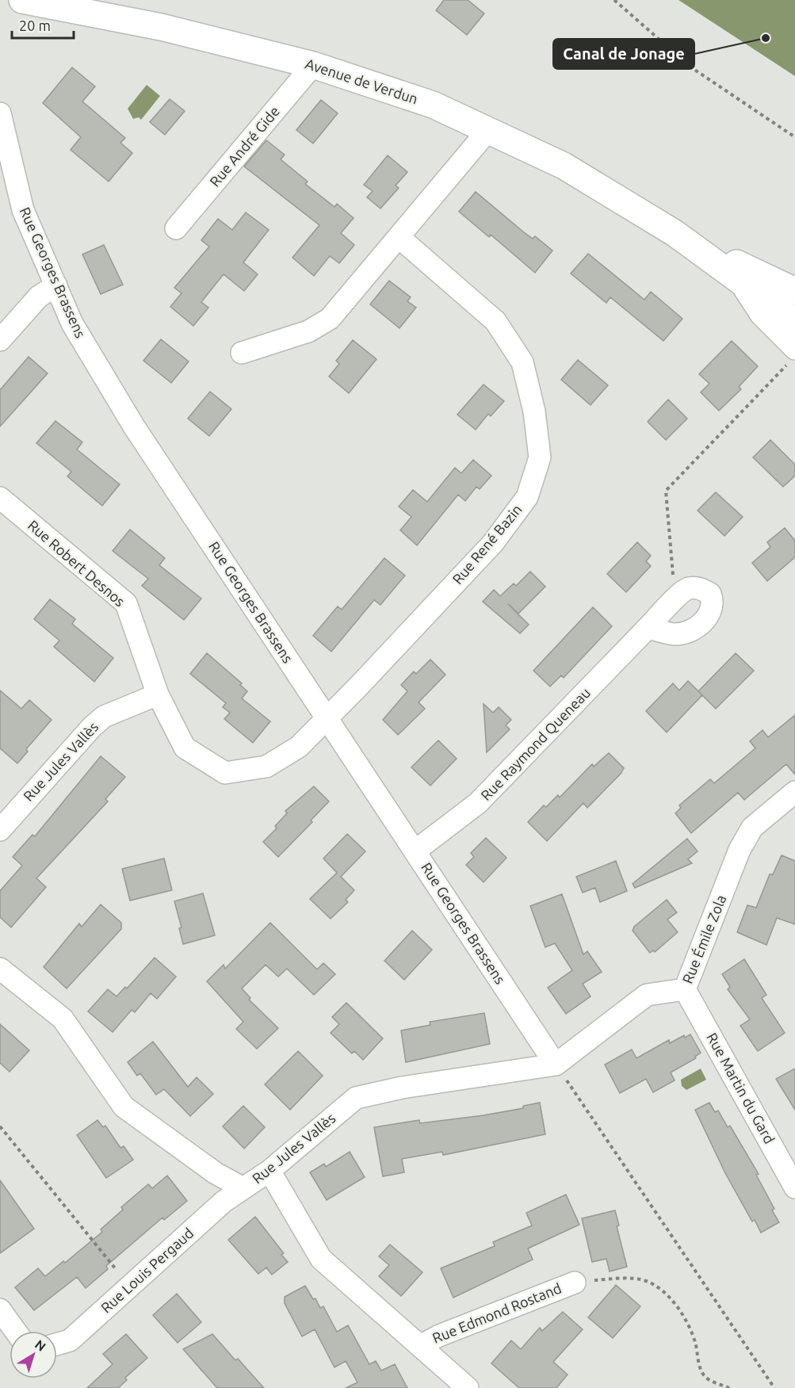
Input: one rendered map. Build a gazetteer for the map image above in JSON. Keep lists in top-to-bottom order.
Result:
{
  "streets": {
    "main road": ["Avenue de Verdun"],
    "street": [
      "Rue André Gide",
      "Rue Georges Brassens",
      "Rue René Bazin",
      "Rue Robert Desnos",
      "Rue Raymond Queneau",
      "Rue Jules Vallès",
      "Rue Émile Zola",
      "Rue Martin du Gard",
      "Rue Louis Pergaud",
      "Rue Edmond Rostand"
    ]
  },
  "crossings": [
    ["Avenue de Verdun", "Rue André Gide"],
    ["Rue Georges Brassens", "Rue René Bazin"],
    ["Rue Georges Brassens", "Rue Robert Desnos"],
    ["Rue Georges Brassens", "Rue Raymond Queneau"],
    ["Rue Georges Brassens", "Rue Jules Vallès"],
    ["Rue Georges Brassens", "Rue Émile Zola"],
    ["Rue René Bazin", "Rue Robert Desnos"],
    ["Rue Robert Desnos", "Rue Jules Vallès"],
    ["Rue Jules Vallès", "Rue Émile Zola"],
    ["Rue Jules Vallès", "Rue Louis Pergaud"],
    ["Rue Jules Vallès", "Rue Edmond Rostand"],
    ["Rue Émile Zola", "Rue Martin du Gard"]
  ],
  "places": ["Canal de Jonage"],
  "scale_bar": "20 m",
  "north": "top right"
}
